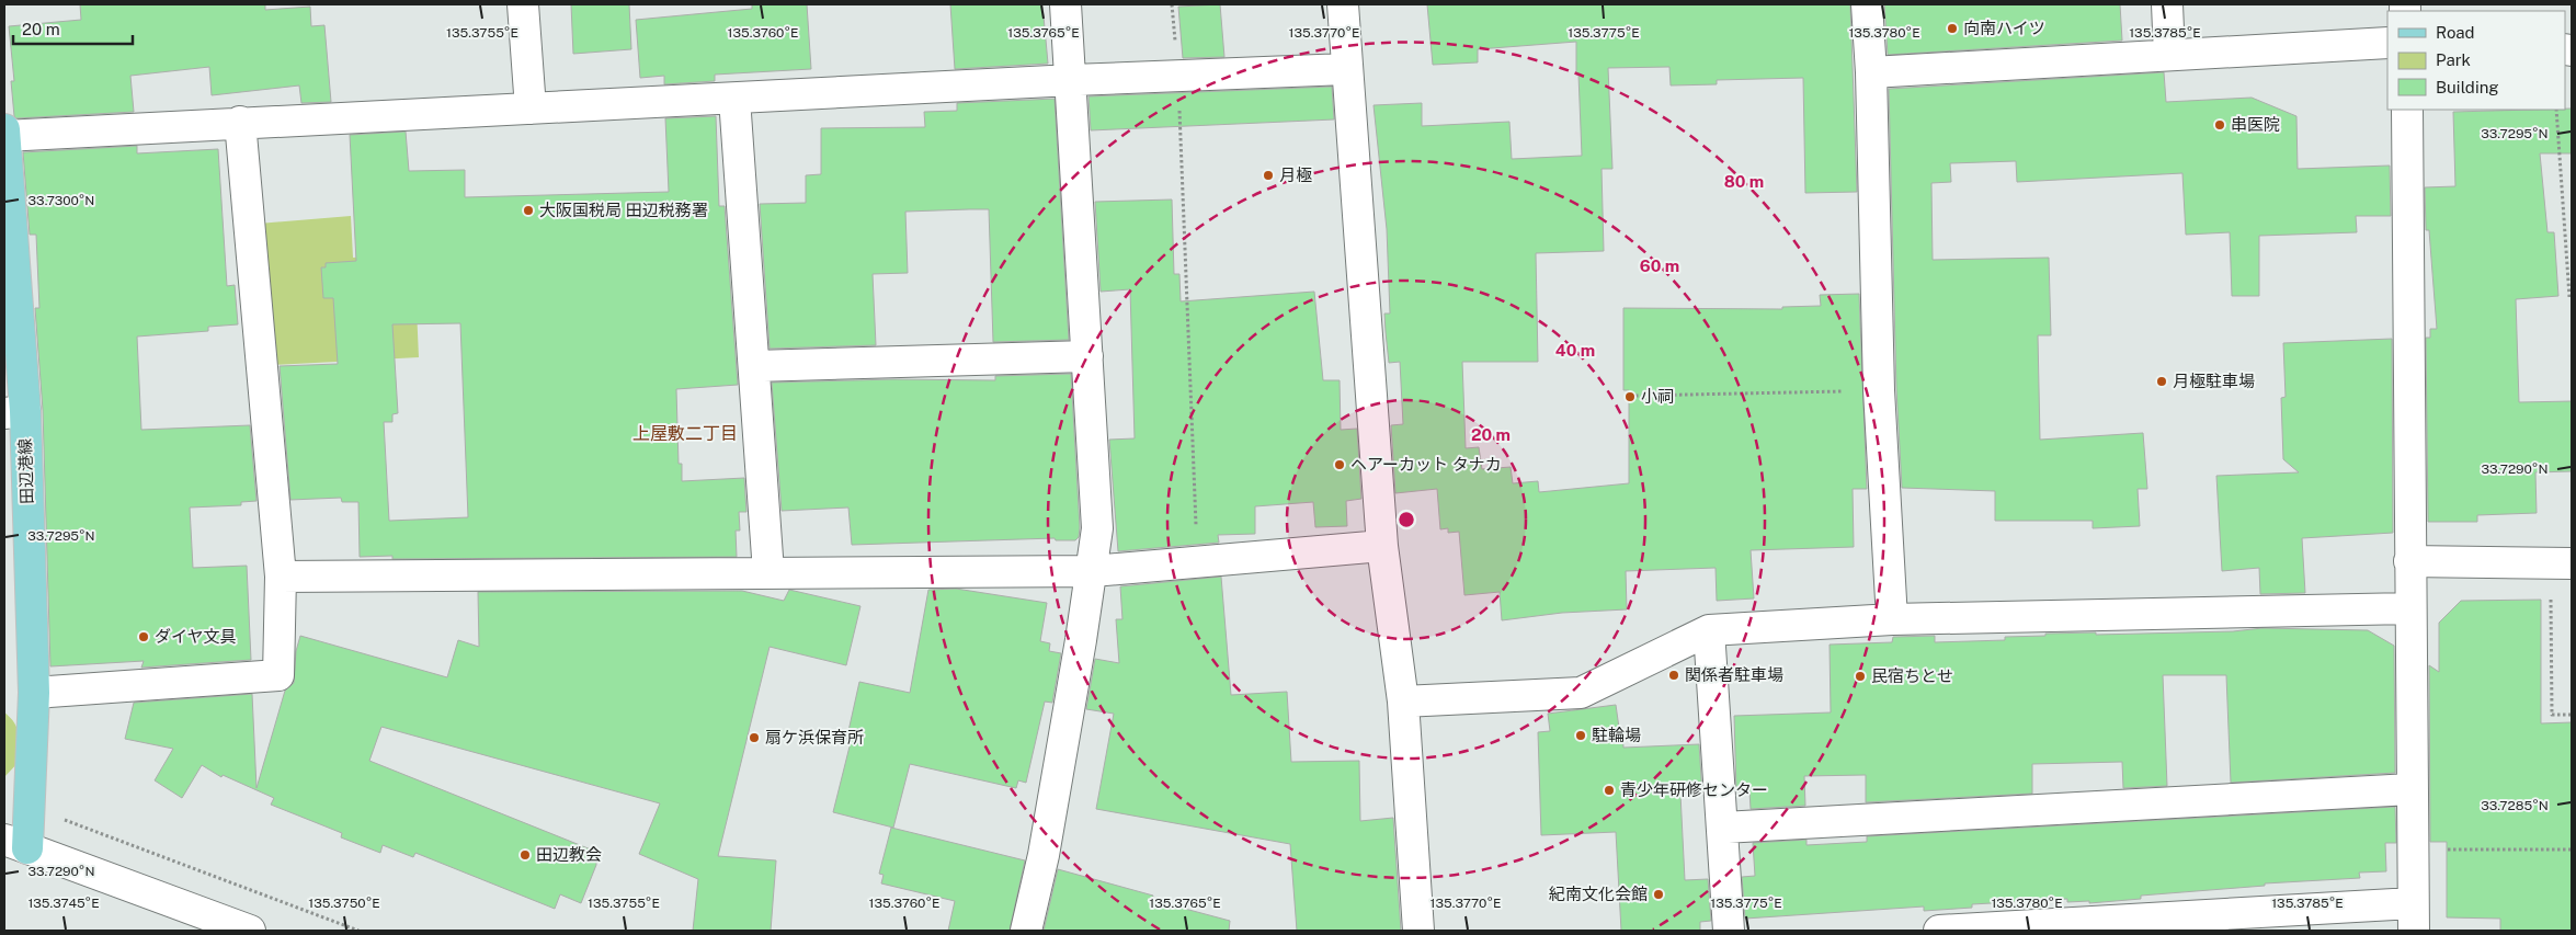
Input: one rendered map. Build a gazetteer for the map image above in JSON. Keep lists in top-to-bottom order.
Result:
{
  "streets": {
    "main road": ["田辺港線"]
  },
  "districts": ["上屋敷二丁目"],
  "places": [
    "向南ハイツ",
    "串医院",
    "月極",
    "大阪国税局 田辺税務署",
    "月極駐車場",
    "小祠",
    "ヘアーカット タナカ",
    "ダイヤ文具",
    "関係者駐車場",
    "民宿ちとせ",
    "駐輪場",
    "扇ケ浜保育所",
    "青少年研修センター",
    "田辺教会",
    "紀南文化会館"
  ],
  "legend": ["Road", "Park", "Building"],
  "scale_bar": "20 m",
  "coordinates": [
    "135.3755°E",
    "135.3760°E",
    "135.3765°E",
    "135.3770°E",
    "135.3775°E",
    "135.3780°E",
    "135.3785°E",
    "33.7295°N",
    "33.7300°N",
    "33.7290°N",
    "33.7285°N",
    "135.3745°E",
    "135.3750°E"
  ],
  "rings": [
    "80 m",
    "60 m",
    "40 m",
    "20 m"
  ]
}
